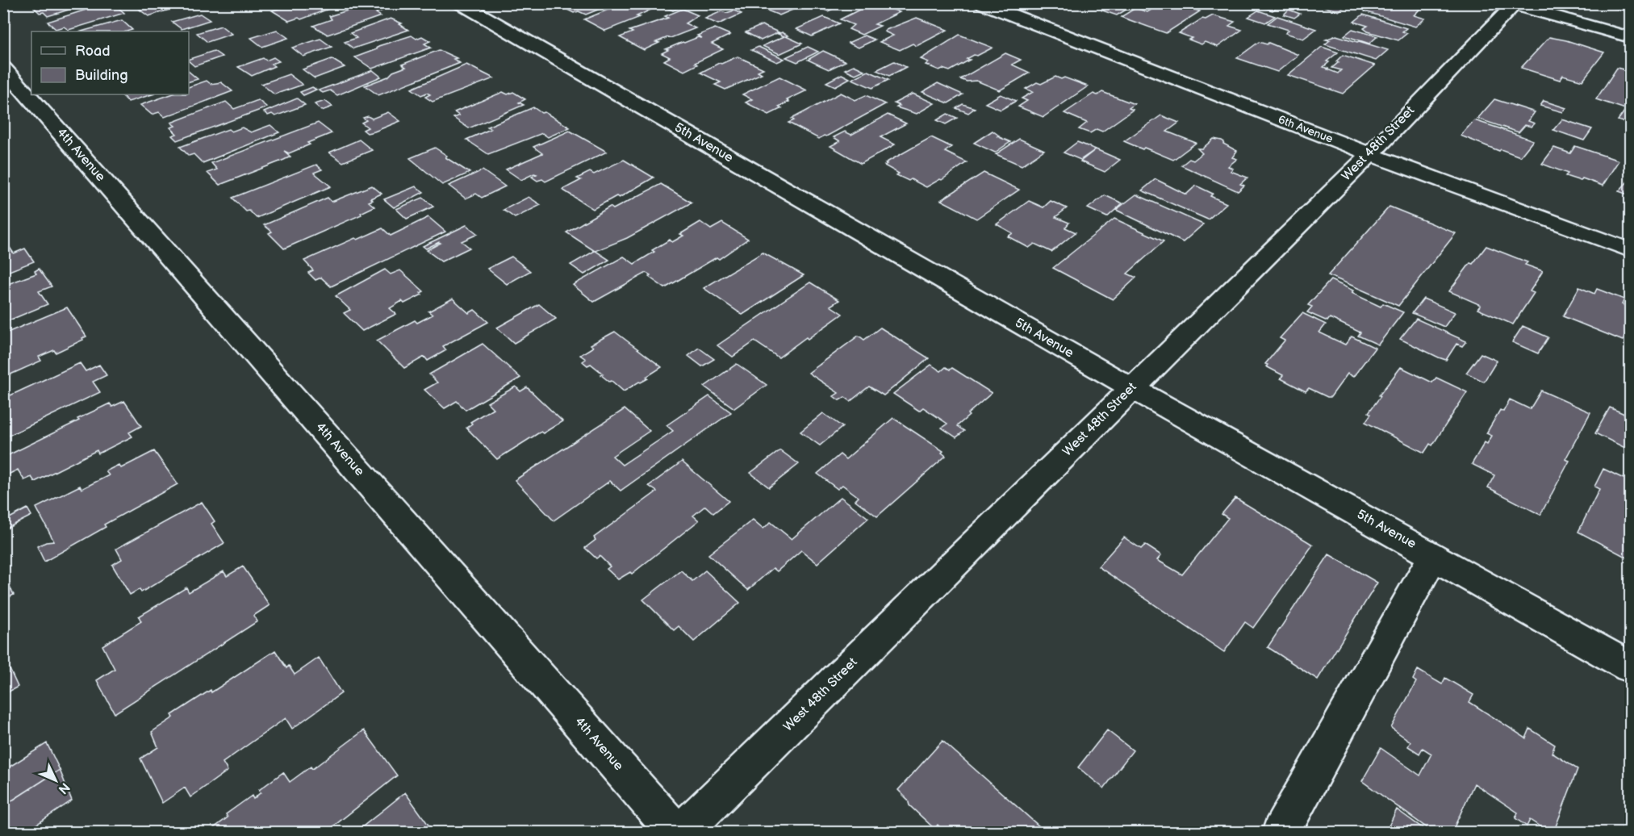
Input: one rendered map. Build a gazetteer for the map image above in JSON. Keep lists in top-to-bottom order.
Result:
{
  "streets": {
    "street": [
      "6th Avenue",
      "5th Avenue",
      "West 48th Street",
      "4th Avenue"
    ]
  },
  "crossings": [
    ["6th Avenue", "West 48th Street"],
    ["5th Avenue", "West 48th Street"]
  ],
  "legend": ["Road", "Building"],
  "north": "bottom right"
}
